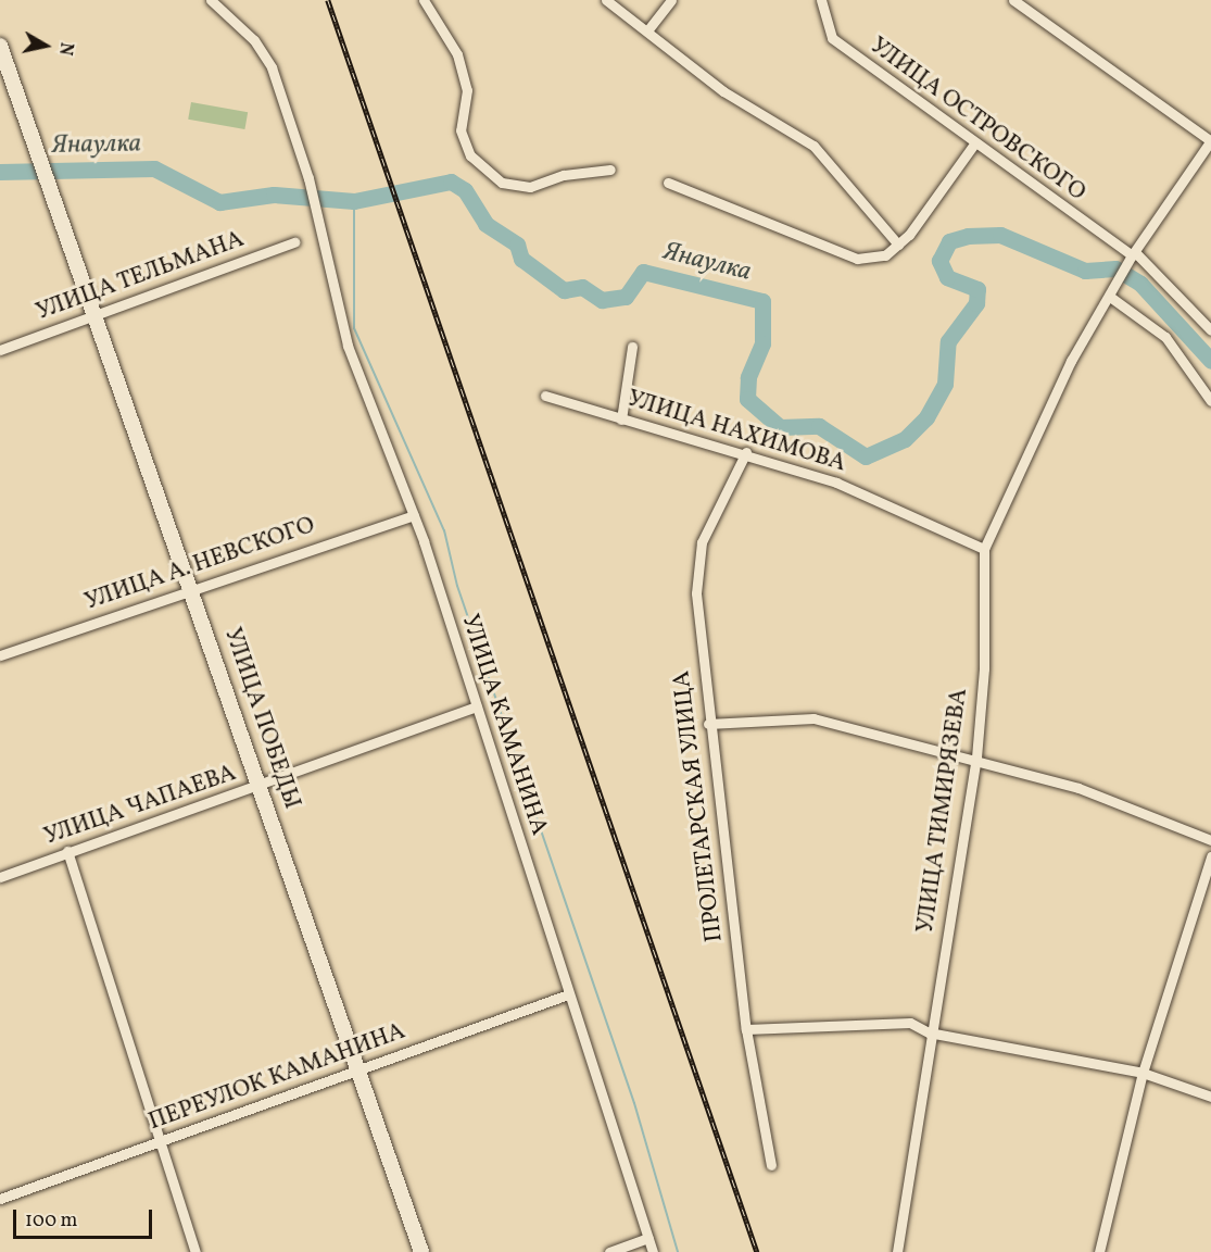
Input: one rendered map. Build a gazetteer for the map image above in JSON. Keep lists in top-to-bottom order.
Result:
{
  "streets": {
    "street": [
      "УЛИЦА ОСТРОВСКОГО",
      "УЛИЦА ТЕЛЬМАНА",
      "УЛИЦА НАХИМОВА",
      "УЛИЦА А. НЕВСКОГО",
      "УЛИЦА ПОБЕДЫ",
      "УЛИЦА КАМАНИНА",
      "УЛИЦА ЧАПАЕВА",
      "ПРОЛЕТАРСКАЯ УЛИЦА",
      "УЛИЦА ТИМИРЯЗЕВА",
      "ПЕРЕУЛОК КАМАНИНА"
    ]
  },
  "crossings": [
    ["УЛИЦА ОСТРОВСКОГО", "УЛИЦА ТИМИРЯЗЕВА"],
    ["УЛИЦА ТЕЛЬМАНА", "УЛИЦА ПОБЕДЫ"],
    ["УЛИЦА НАХИМОВА", "ПРОЛЕТАРСКАЯ УЛИЦА"],
    ["УЛИЦА НАХИМОВА", "УЛИЦА ТИМИРЯЗЕВА"],
    ["УЛИЦА А. НЕВСКОГО", "УЛИЦА ПОБЕДЫ"],
    ["УЛИЦА А. НЕВСКОГО", "УЛИЦА КАМАНИНА"],
    ["УЛИЦА ПОБЕДЫ", "УЛИЦА ЧАПАЕВА"],
    ["УЛИЦА ПОБЕДЫ", "ПЕРЕУЛОК КАМАНИНА"],
    ["УЛИЦА КАМАНИНА", "УЛИЦА ЧАПАЕВА"],
    ["УЛИЦА КАМАНИНА", "ПЕРЕУЛОК КАМАНИНА"]
  ],
  "water": ["Янаулка"],
  "scale_bar": "100 m",
  "north": "right"
}
